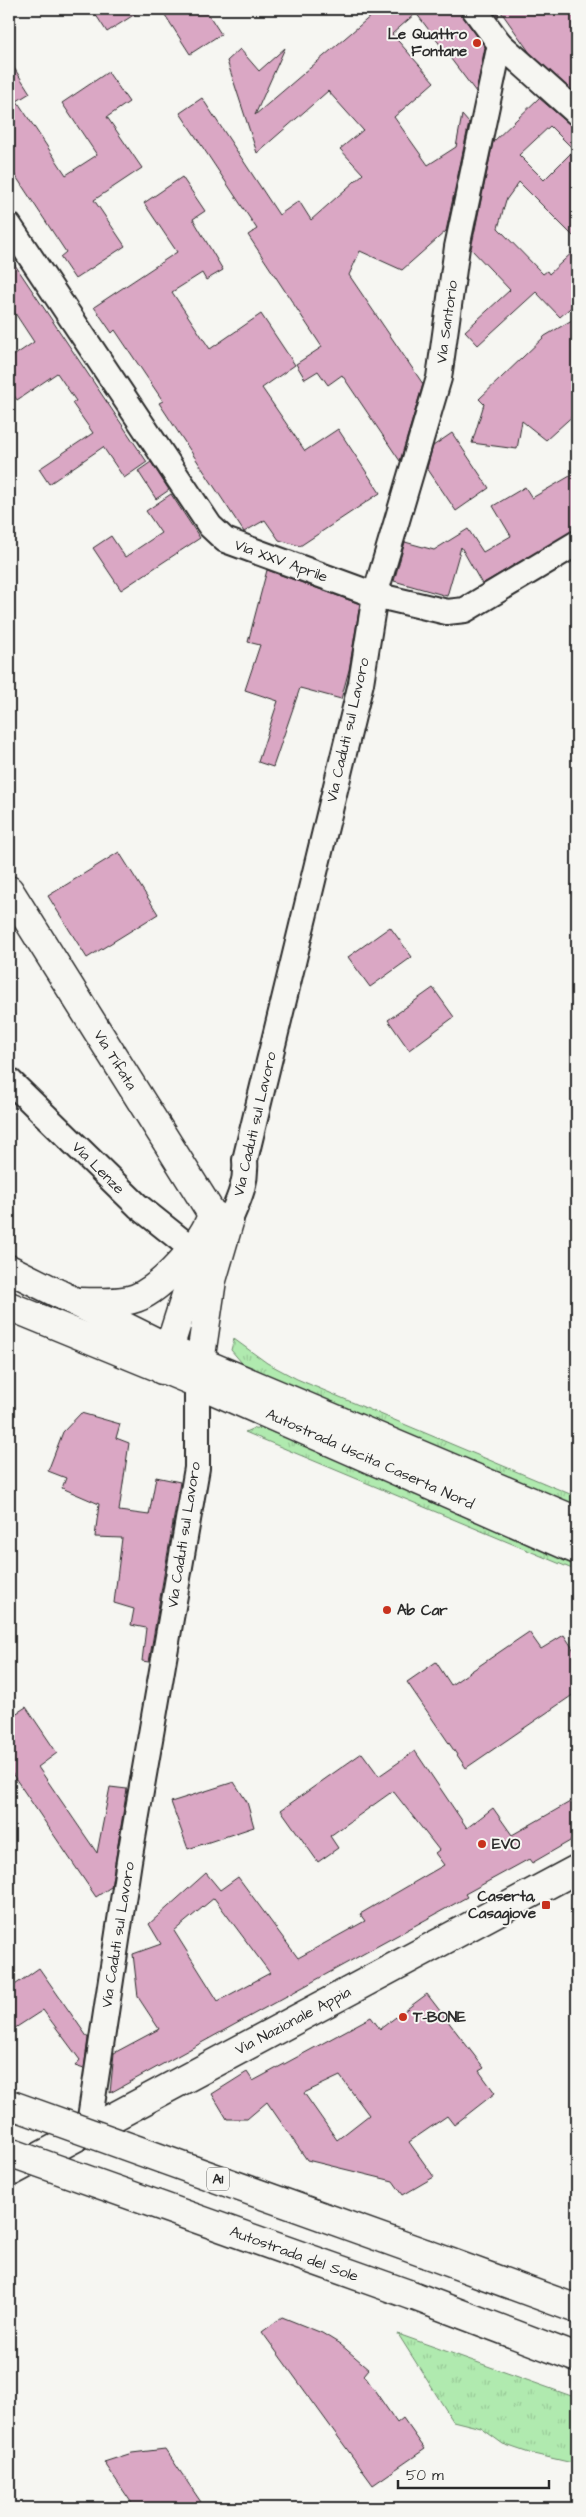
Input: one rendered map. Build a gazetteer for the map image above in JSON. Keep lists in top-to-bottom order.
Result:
{
  "streets": {
    "main road": [
      "Via Caduti sul Lavoro",
      "Via Tifata",
      "Autostrada Uscita Caserta Nord",
      "Via Nazionale Appia",
      "A1",
      "Autostrada del Sole"
    ],
    "street": ["Via Santorio", "Via XXV Aprile", "Via Lenze"]
  },
  "crossings": [
    ["Via Santorio", "Via XXV Aprile"],
    ["Via Santorio", "Via Caduti sul Lavoro"],
    ["Via XXV Aprile", "Via Caduti sul Lavoro"],
    ["Via Caduti sul Lavoro", "Via Tifata"],
    ["Via Caduti sul Lavoro", "Via Lenze"],
    ["Via Caduti sul Lavoro", "Autostrada Uscita Caserta Nord"],
    ["Via Caduti sul Lavoro", "Via Nazionale Appia"],
    ["Via Tifata", "Via Lenze"],
    ["Via Tifata", "Autostrada Uscita Caserta Nord"],
    ["Via Lenze", "Autostrada Uscita Caserta Nord"]
  ],
  "places": {
    "other": [
      "Le Quattro Fontane",
      "Ab Car",
      "EVO",
      "T-BONE"
    ],
    "transit": ["Caserta, Casagiove"]
  },
  "scale_bar": "50 m"
}
